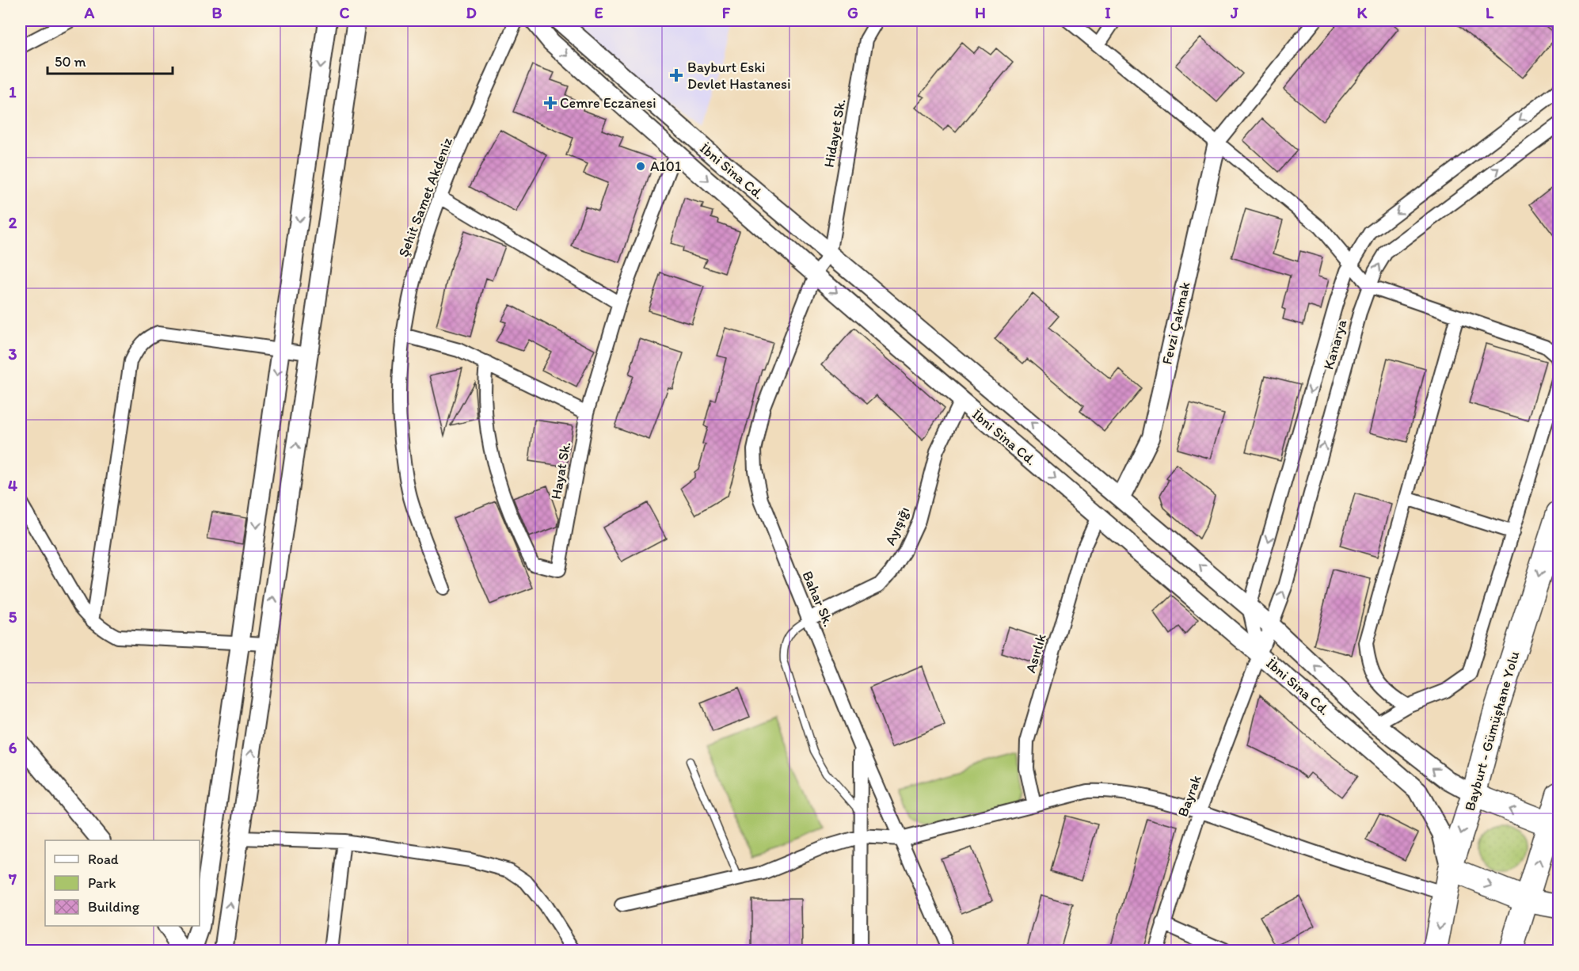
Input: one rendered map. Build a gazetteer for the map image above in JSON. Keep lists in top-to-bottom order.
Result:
{
  "streets": {
    "highway": ["Bayburt - Gümüşhane Yolu"],
    "main road": ["İbni Sina Cd.", "Fevzi Çakmak"],
    "street": [
      "Hidayet Sk.",
      "Şehit Samet Akdeniz",
      "Kanarya",
      "Hayat Sk.",
      "Ayışığı",
      "Bahar Sk.",
      "Asırlık",
      "Bayrak"
    ]
  },
  "crossings": [
    ["Hidayet Sk.", "İbni Sina Cd."],
    ["Hidayet Sk.", "Bahar Sk."],
    ["İbni Sina Cd.", "Fevzi Çakmak"],
    ["İbni Sina Cd.", "Kanarya"],
    ["İbni Sina Cd.", "Hayat Sk."],
    ["İbni Sina Cd.", "Ayışığı"],
    ["İbni Sina Cd.", "Bahar Sk."],
    ["İbni Sina Cd.", "Asırlık"],
    ["İbni Sina Cd.", "Bayburt - Gümüşhane Yolu"],
    ["İbni Sina Cd.", "Bayrak"],
    ["Kanarya", "Bayrak"],
    ["Ayışığı", "Bahar Sk."]
  ],
  "places": {
    "health": ["Bayburt Eski Devlet Hastanesi", "Cemre Eczanesi"],
    "other": ["A101"]
  },
  "legend": ["Road", "Park", "Building"],
  "scale_bar": "50 m",
  "grid": {
    "columns": [
      "A",
      "B",
      "C",
      "D",
      "E",
      "F",
      "G",
      "H",
      "I",
      "J",
      "K",
      "L"
    ],
    "rows": [
      "1",
      "2",
      "3",
      "4",
      "5",
      "6",
      "7"
    ]
  }
}
